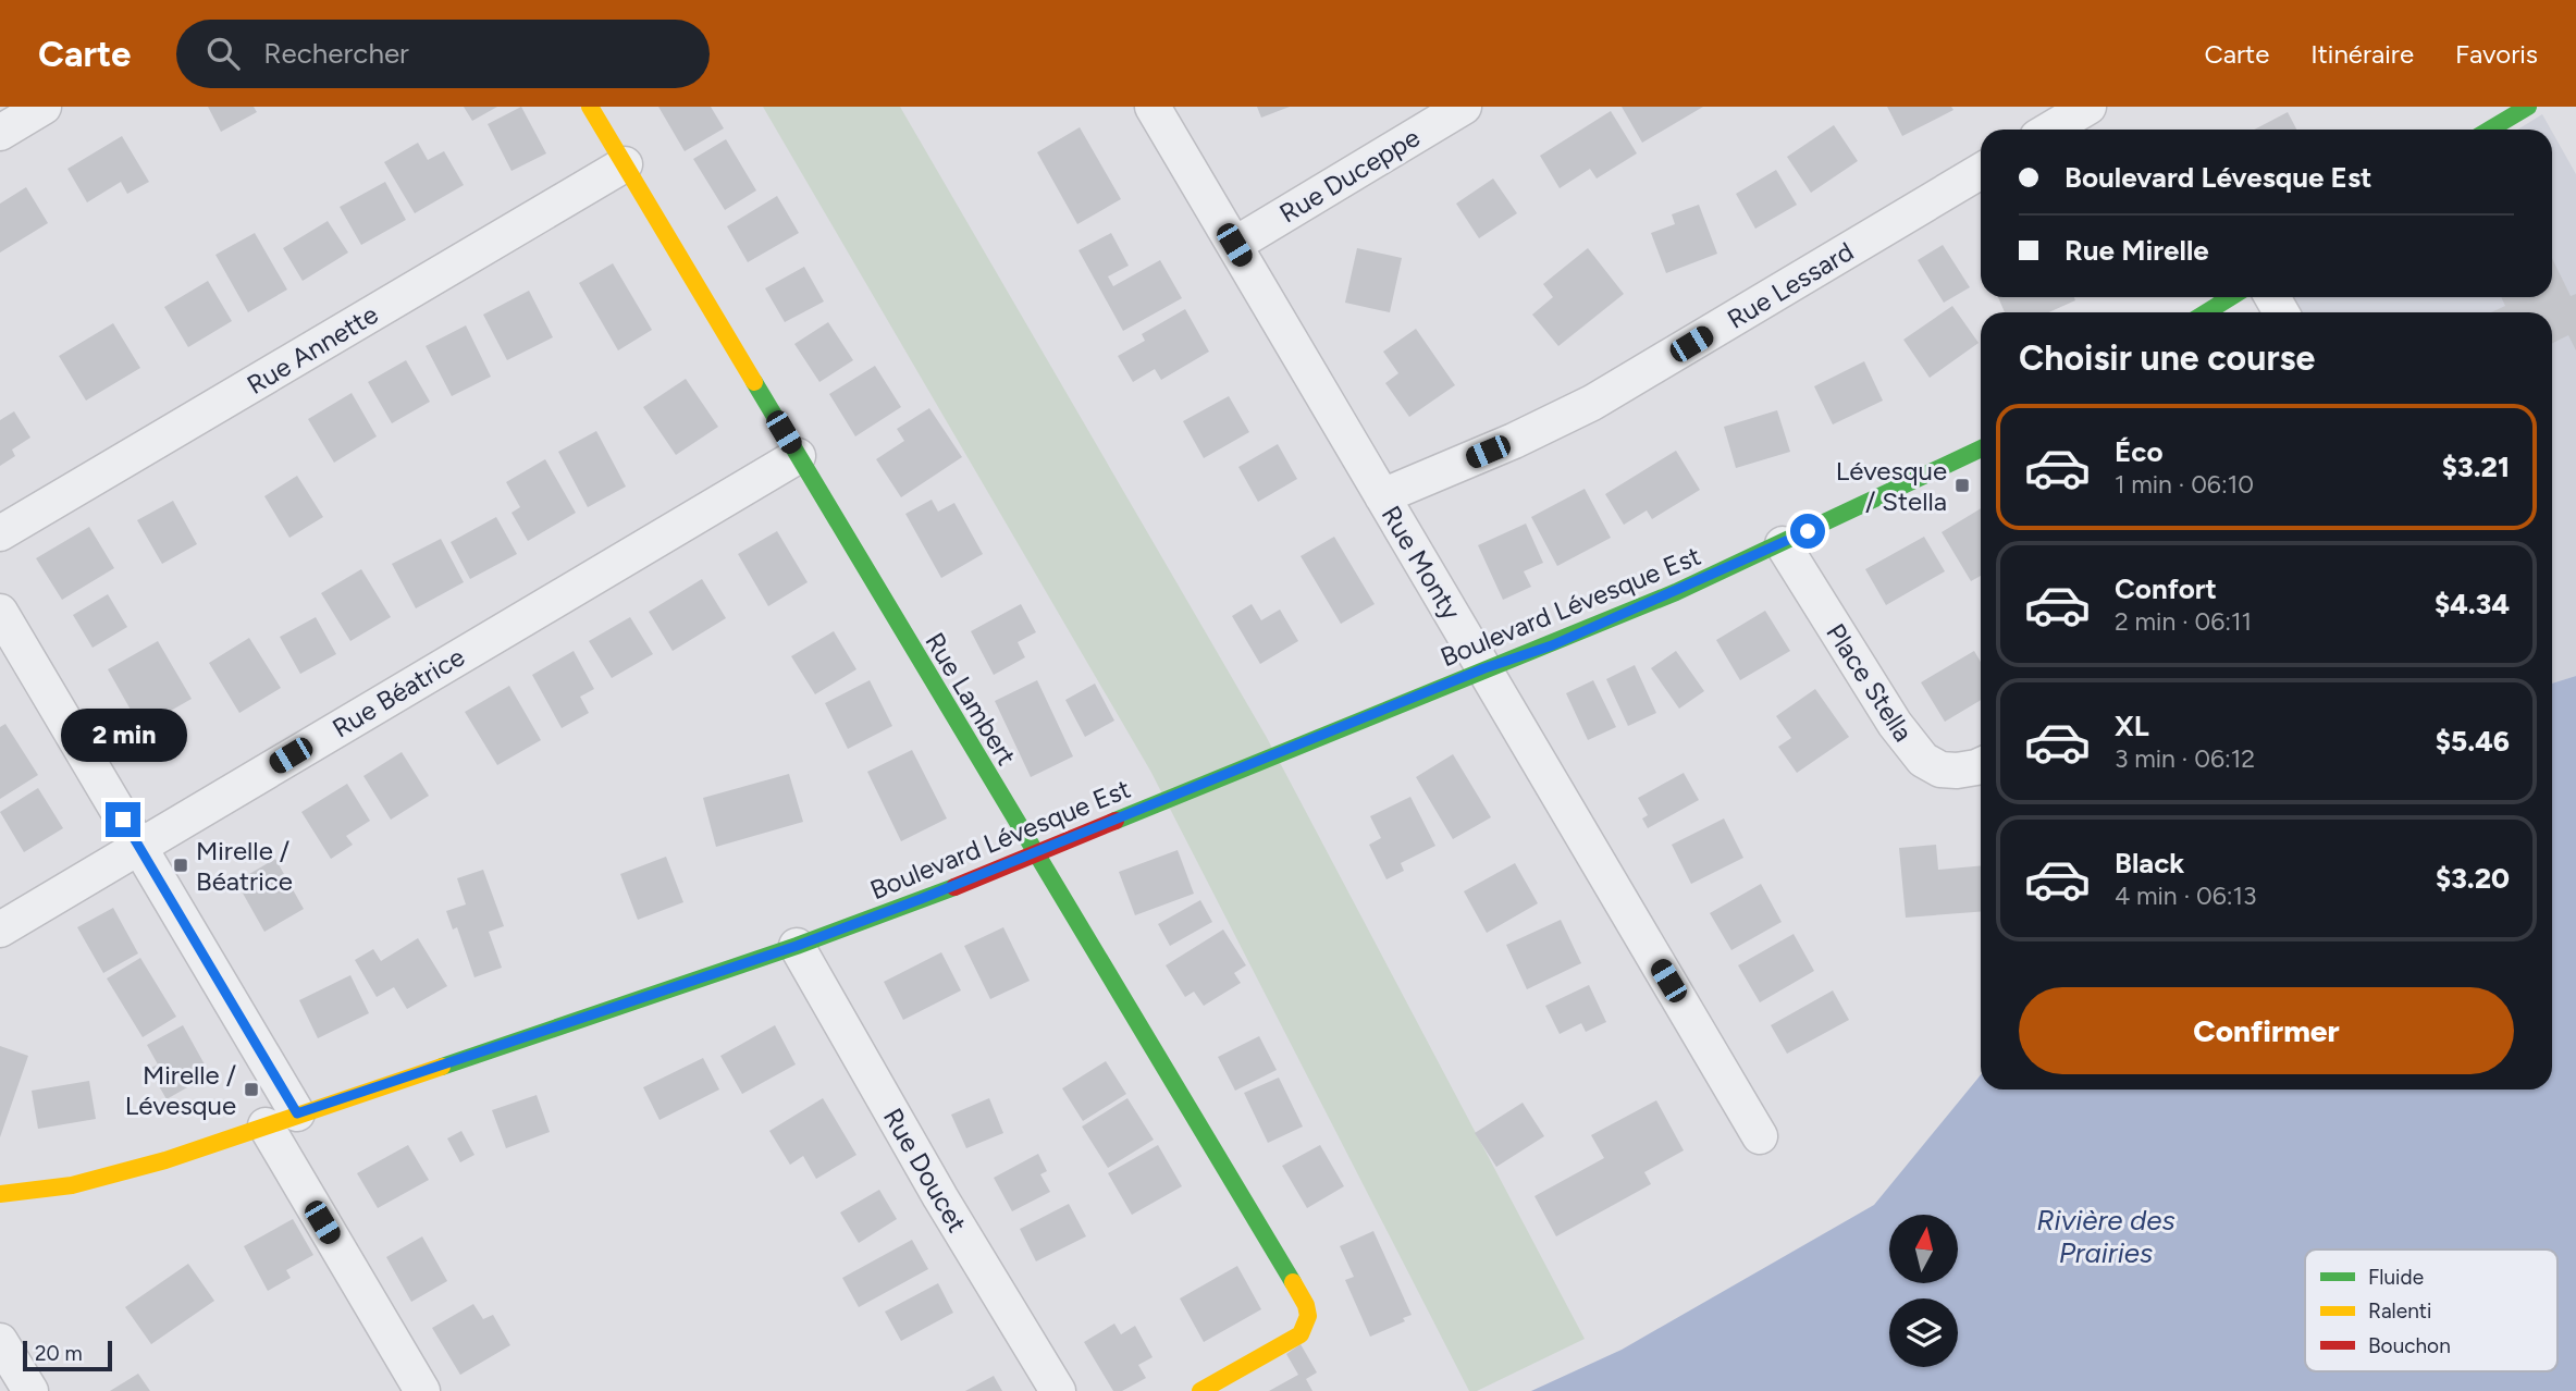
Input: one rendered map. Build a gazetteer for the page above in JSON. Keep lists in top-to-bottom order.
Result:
{
  "streets": {
    "street": [
      "Rue Duceppe",
      "Rue Lessard",
      "Rue Annette",
      "Rue Monty",
      "Boulevard Lévesque Est",
      "Place Stella",
      "Rue Béatrice",
      "Rue Lambert",
      "Rue Doucet"
    ]
  },
  "crossings": [
    ["Rue Duceppe", "Rue Monty"],
    ["Rue Lessard", "Rue Monty"],
    ["Rue Annette", "Rue Lambert"],
    ["Rue Monty", "Boulevard Lévesque Est"],
    ["Boulevard Lévesque Est", "Place Stella"],
    ["Boulevard Lévesque Est", "Rue Lambert"],
    ["Boulevard Lévesque Est", "Rue Doucet"],
    ["Rue Béatrice", "Rue Lambert"]
  ],
  "water": ["Rivière des Prairies"],
  "places": {
    "transit": ["Lévesque / Stella", "Mirelle / Béatrice", "Mirelle / Lévesque"]
  },
  "legend": ["Fluide", "Ralenti", "Bouchon"],
  "scale_bar": "20 m",
  "north": "top",
  "page": {
    "header": "Carte",
    "search": "Rechercher",
    "nav": ["Carte", "Itinéraire", "Favoris"],
    "banner": ["Boulevard Lévesque Est", "Rue Mirelle"],
    "heading": "Choisir une course",
    "list": [
      {
        "name": "Éco",
        "note": "1 min · 06:10",
        "value": "$3.21"
      },
      {
        "name": "Confort",
        "note": "2 min · 06:11",
        "value": "$4.34"
      },
      {
        "name": "XL",
        "note": "3 min · 06:12",
        "value": "$5.46"
      },
      {
        "name": "Black",
        "note": "4 min · 06:13",
        "value": "$3.20"
      }
    ],
    "bubble": "2 min",
    "buttons": "Confirmer",
    "scale": "20 m"
  }
}
